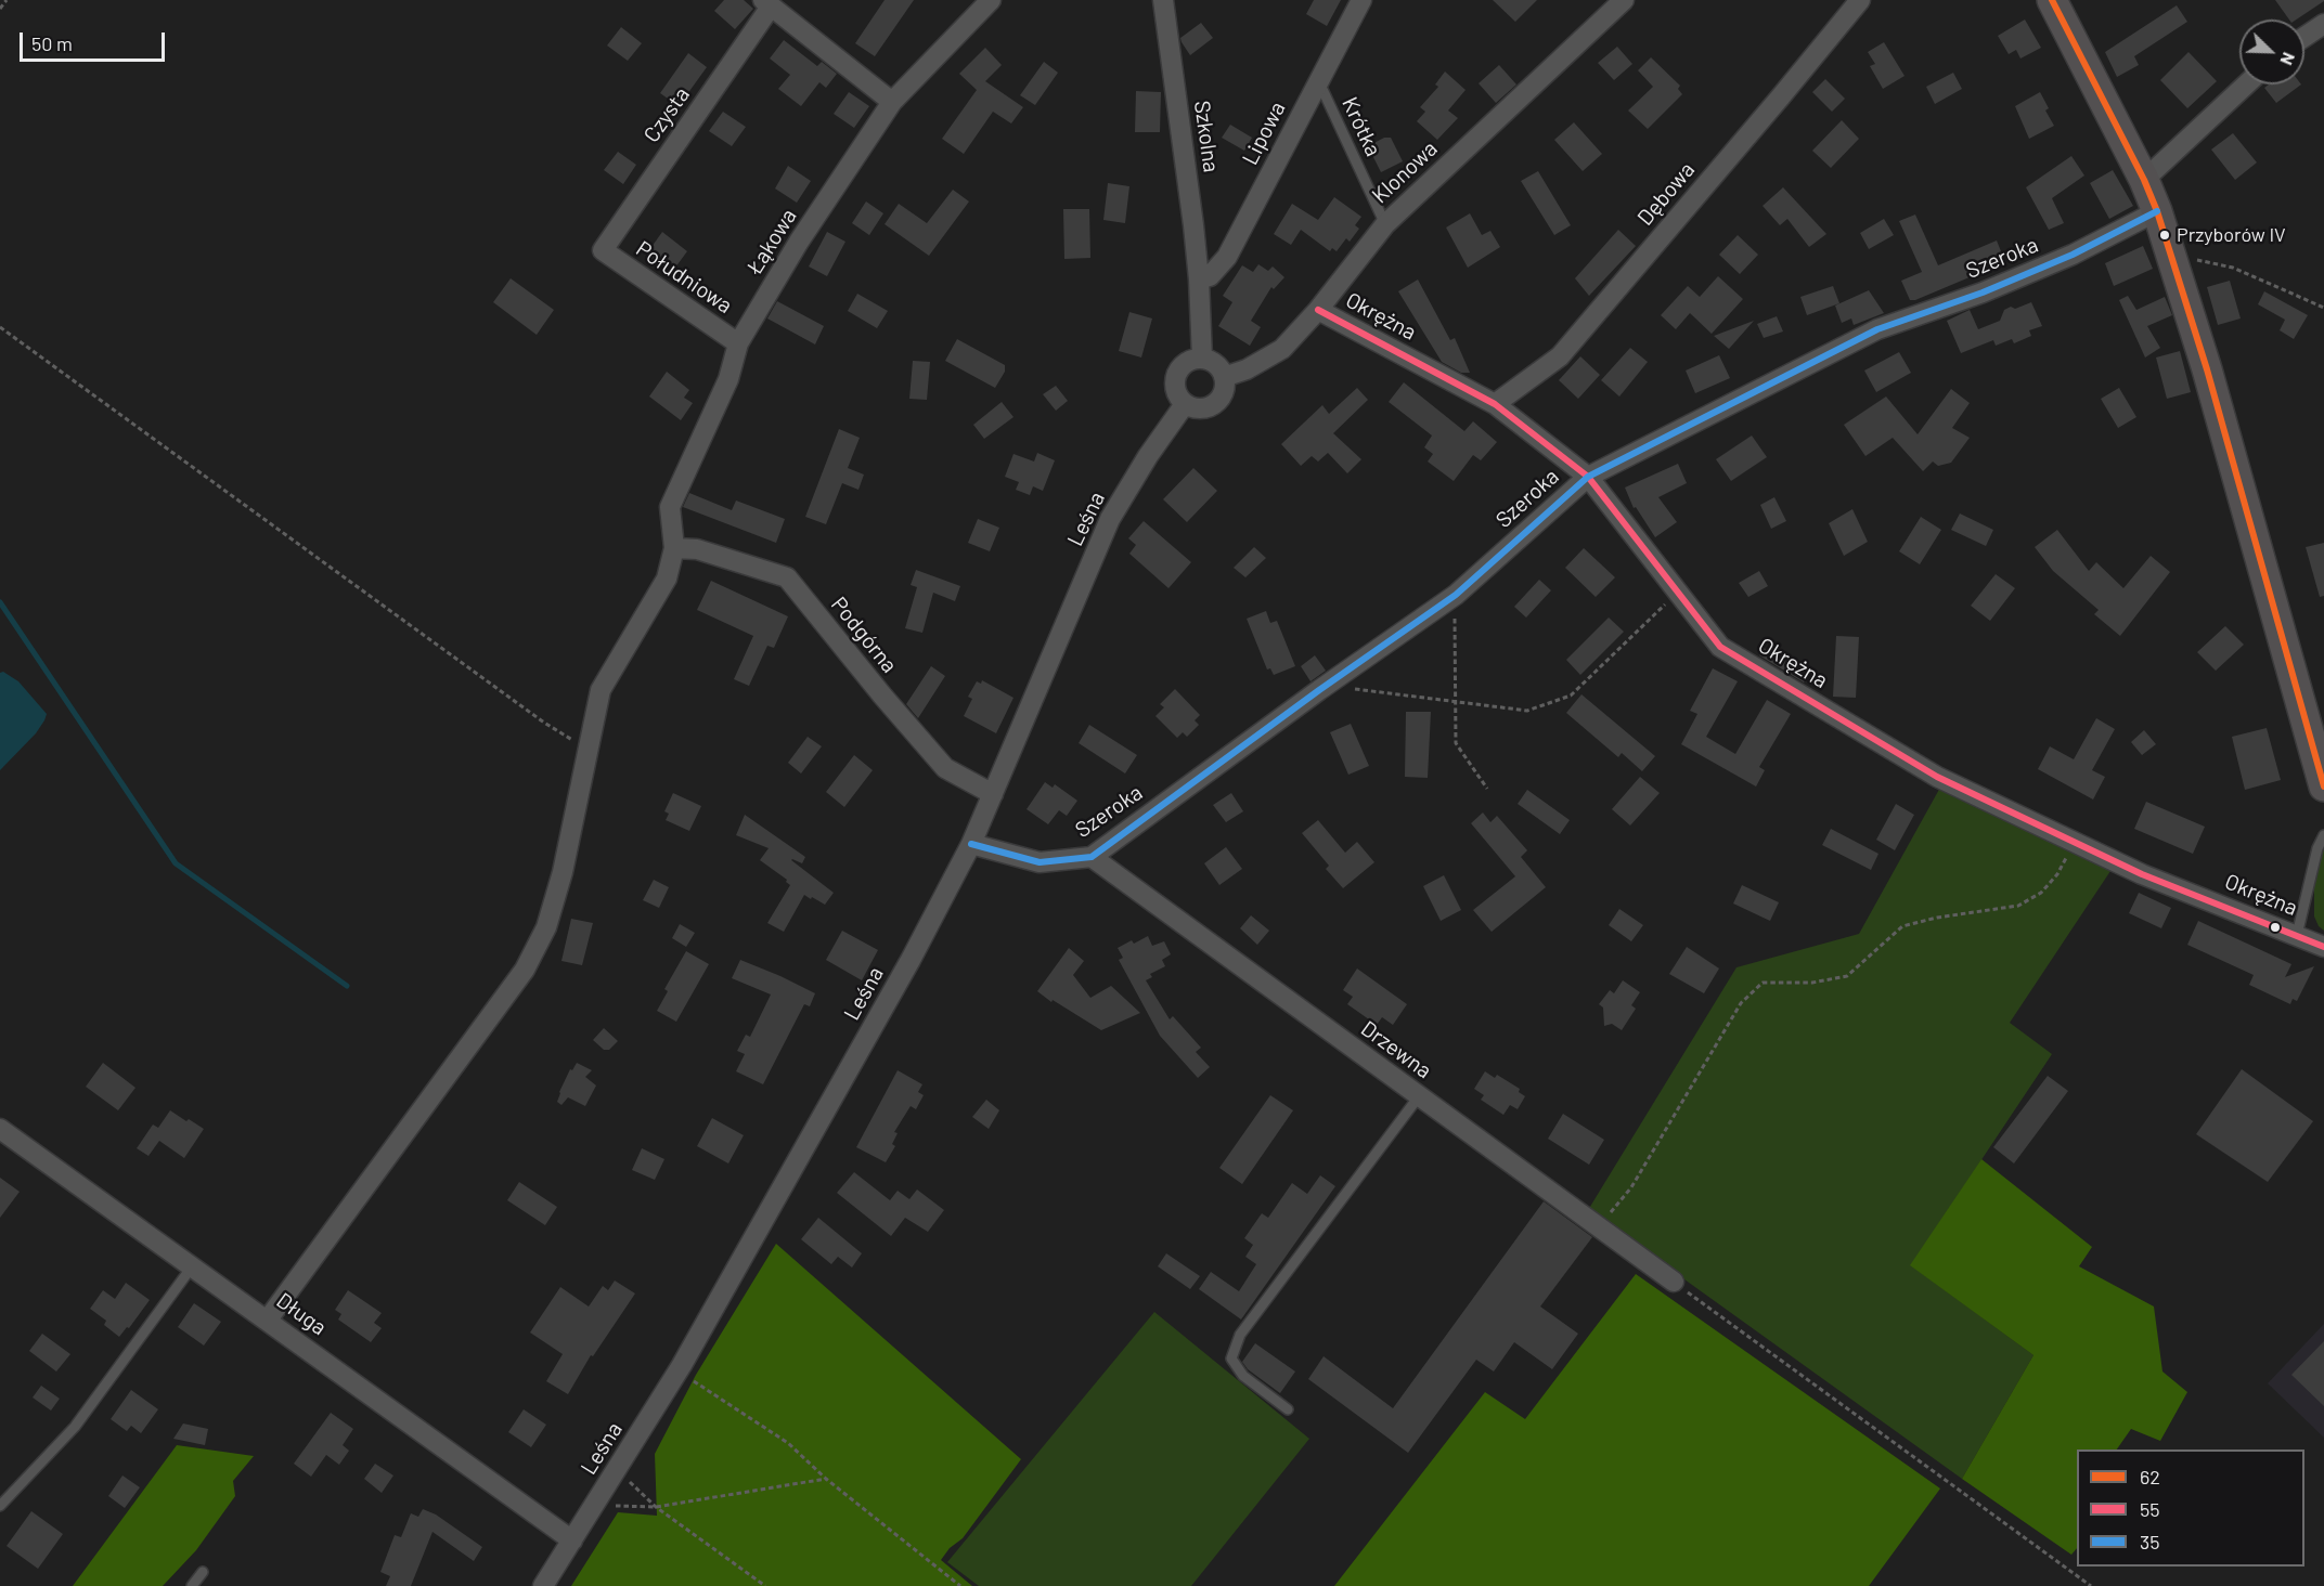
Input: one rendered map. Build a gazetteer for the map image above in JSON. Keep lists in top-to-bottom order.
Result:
{
  "streets": {
    "street": [
      "Czysta",
      "Lipowa",
      "Szkolna",
      "Klonowa",
      "Dębowa",
      "Łąkowa",
      "Szeroka",
      "Południowa",
      "Okrężna",
      "Leśna",
      "Podgórna",
      "Drzewna",
      "Długa"
    ],
    "lane": ["Krótka"]
  },
  "crossings": [
    ["Czysta", "Południowa"],
    ["Krótka", "Lipowa"],
    ["Krótka", "Klonowa"],
    ["Lipowa", "Szkolna"],
    ["Klonowa", "Okrężna"],
    ["Klonowa", "Leśna"],
    ["Dębowa", "Okrężna"],
    ["Łąkowa", "Południowa"],
    ["Łąkowa", "Podgórna"],
    ["Szeroka", "Okrężna"],
    ["Szeroka", "Leśna"],
    ["Szeroka", "Drzewna"],
    ["Leśna", "Podgórna"],
    ["Leśna", "Długa"]
  ],
  "places": ["Przyborów IV"],
  "lines": ["transit line 62", "transit line 35", "transit line 55"],
  "legend": ["62", "55", "35"],
  "scale_bar": "50 m",
  "north": "bottom right"
}
